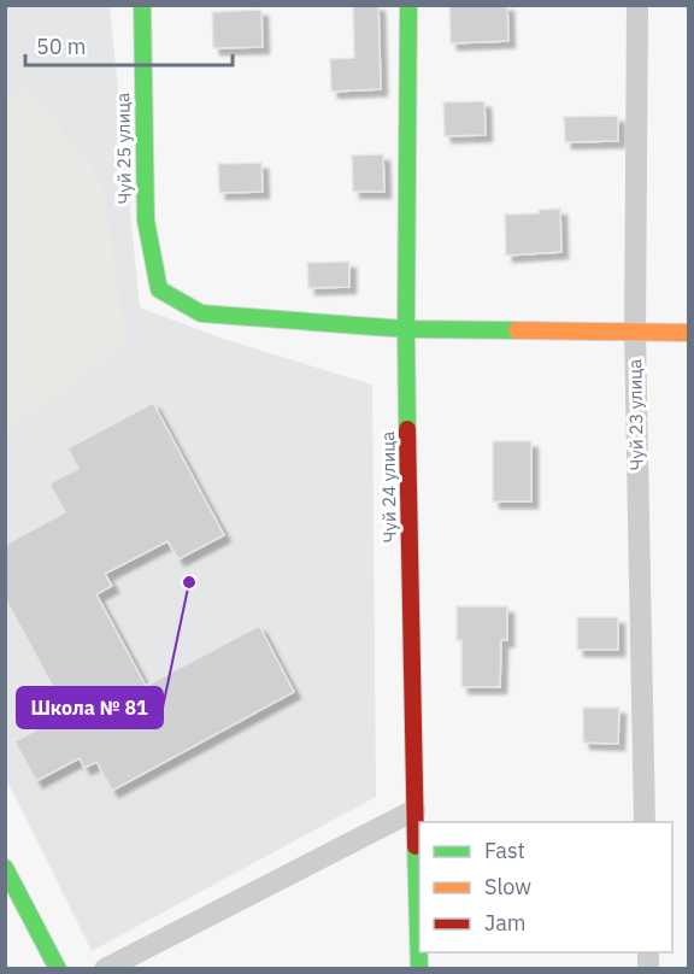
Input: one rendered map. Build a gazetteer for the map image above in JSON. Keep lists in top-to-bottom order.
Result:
{
  "streets": {
    "street": ["Чуй 25 улица", "Чуй 23 улица", "Чуй 24 улица"]
  },
  "crossings": [
    ["Чуй 25 улица", "Чуй 24 улица"]
  ],
  "places": ["Школа № 81"],
  "legend": ["Fast", "Slow", "Jam"],
  "scale_bar": "50 m"
}
